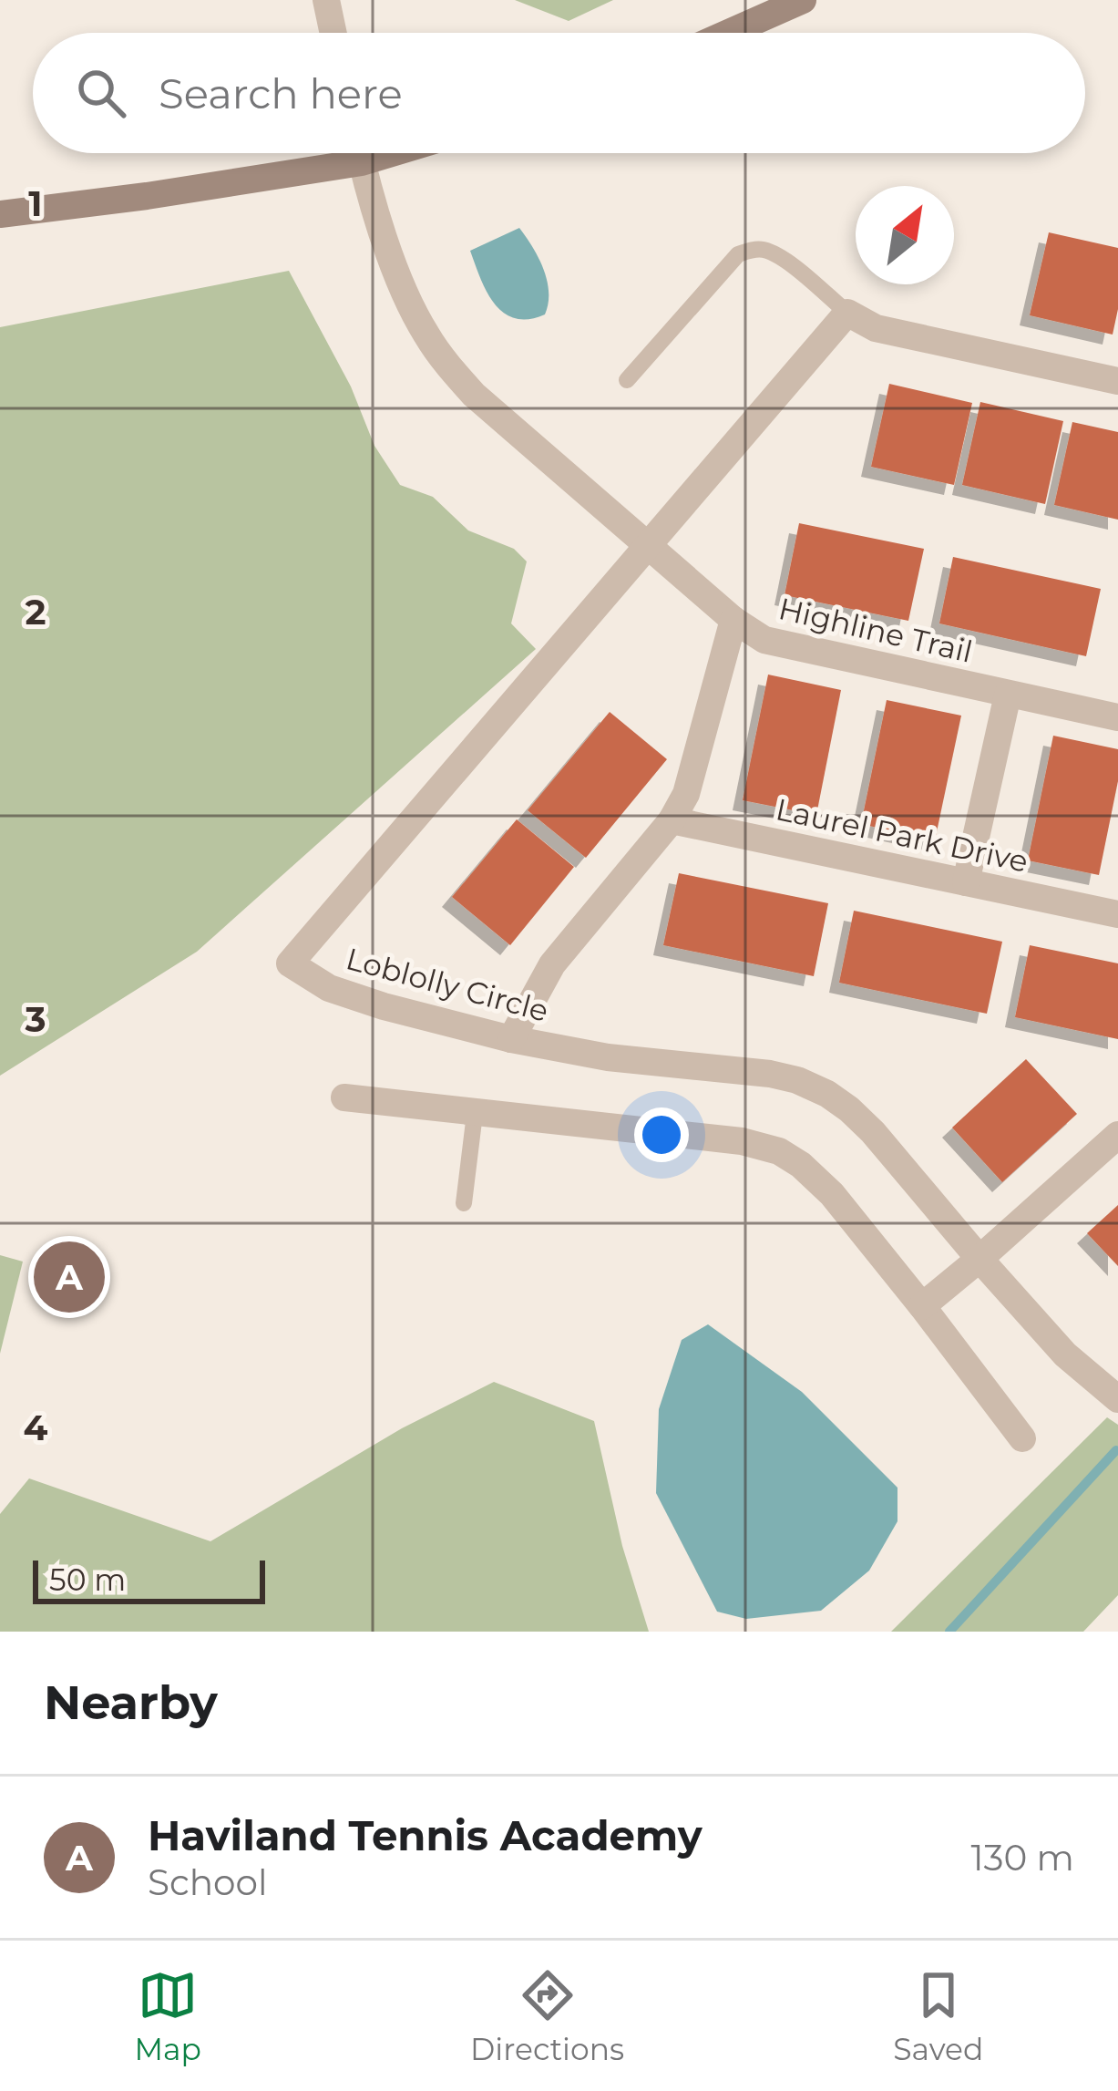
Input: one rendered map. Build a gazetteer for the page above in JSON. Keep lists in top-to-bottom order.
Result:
{
  "streets": {
    "street": ["Highline Trail", "Laurel Park Drive", "Loblolly Circle"]
  },
  "crossings": [
    ["Highline Trail", "Loblolly Circle"]
  ],
  "scale_bar": "50 m",
  "north": "top right",
  "page": {
    "search": "Search here",
    "pins": "A",
    "scale": "50 m",
    "heading": "Nearby",
    "list": [
      {
        "mark": "A",
        "name": "Haviland Tennis Academy",
        "note": "School",
        "value": "130 m"
      }
    ],
    "nav": ["Map", "Directions", "Saved"]
  },
  "grid": {
    "rows": [
      "1",
      "2",
      "3",
      "4"
    ]
  }
}
